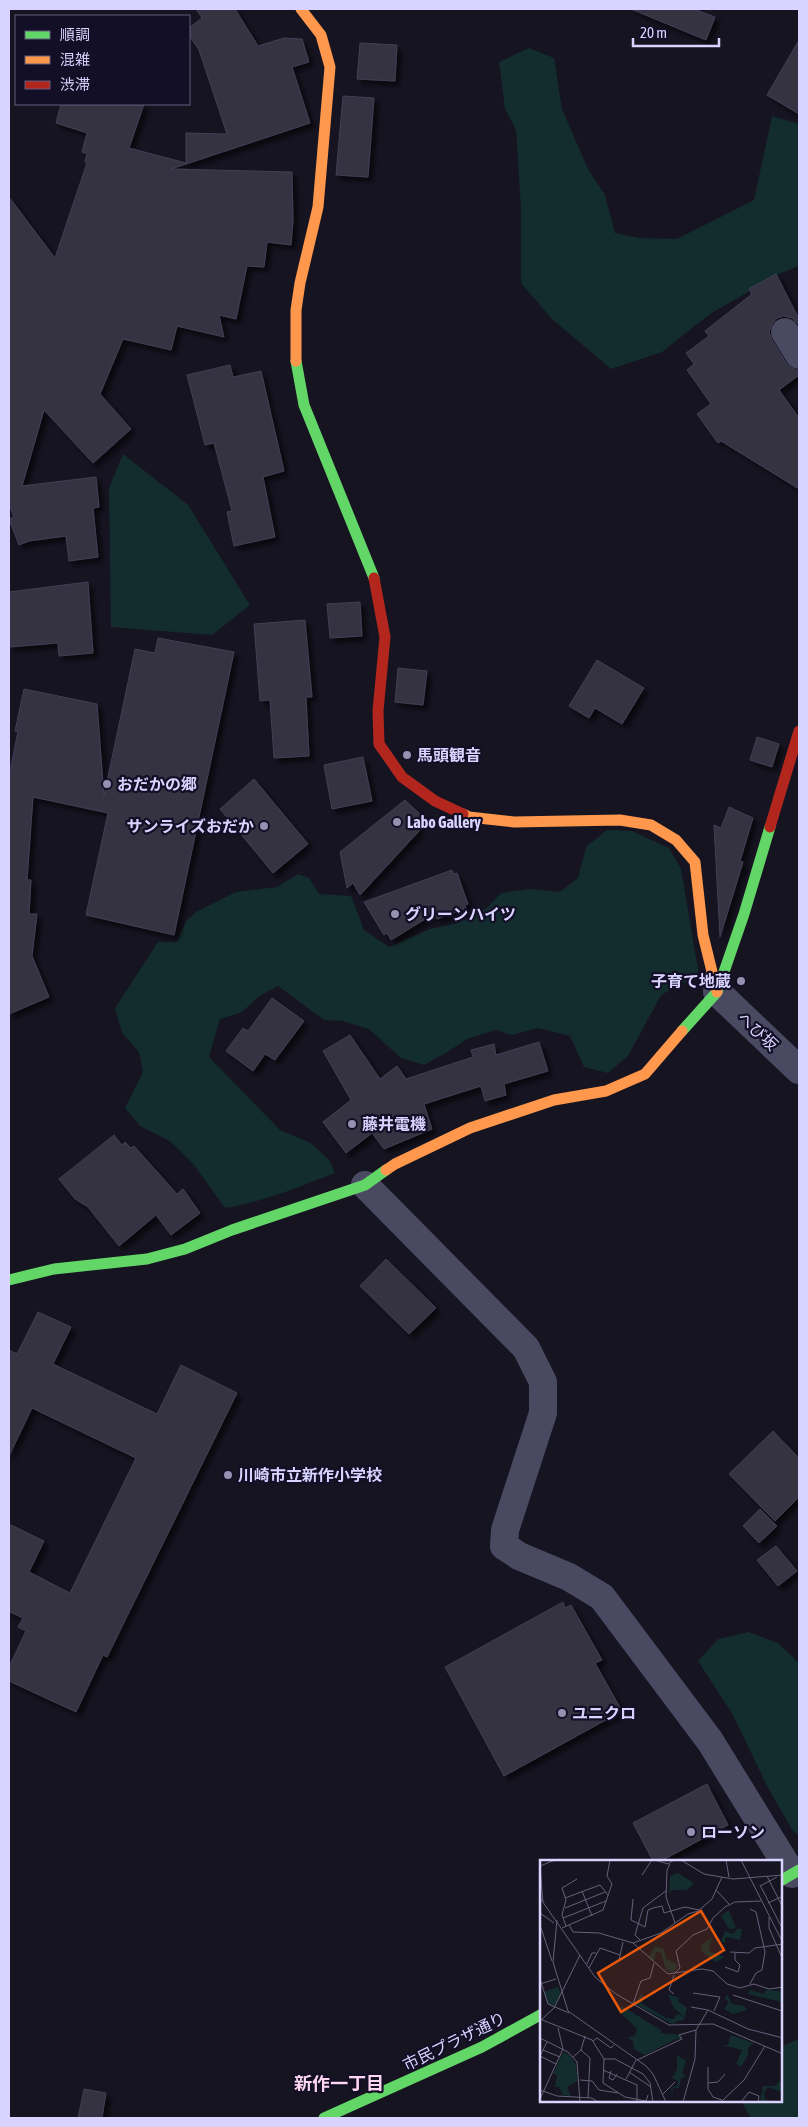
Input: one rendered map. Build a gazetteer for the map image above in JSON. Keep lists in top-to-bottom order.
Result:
{
  "streets": {
    "street": ["へび坂", "市民プラザ通り"]
  },
  "districts": ["新作一丁目"],
  "places": [
    "馬頭観音",
    "おだかの郷",
    "Labo Gallery",
    "サンライズおだか",
    "グリーンハイツ",
    "子育て地蔵",
    "藤井電機",
    "川崎市立新作小学校",
    "ユニクロ",
    "ローソン"
  ],
  "legend": ["順調", "混雑", "渋滞"],
  "scale_bar": "20 m"
}
